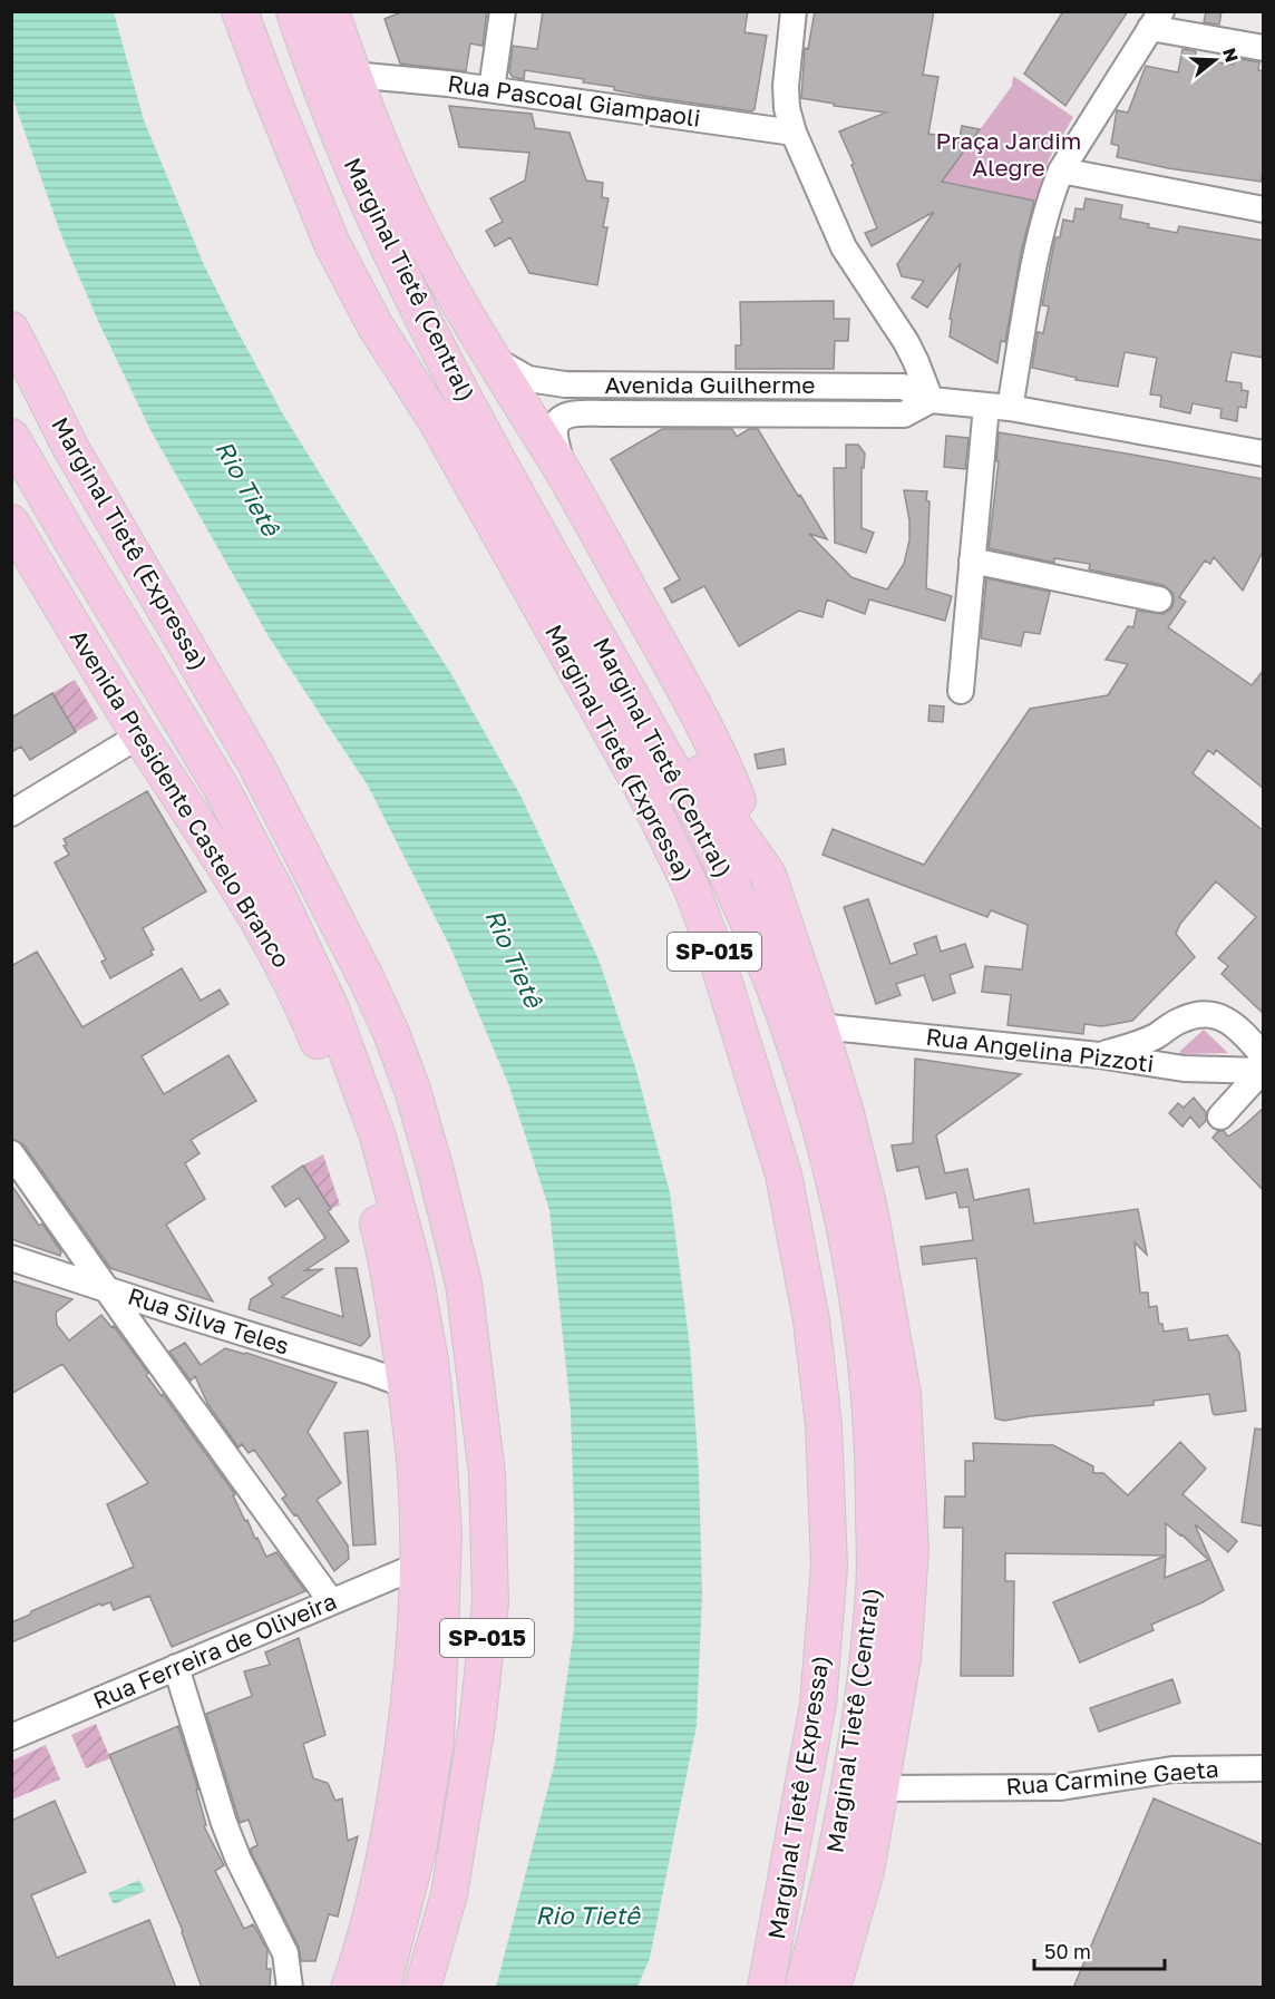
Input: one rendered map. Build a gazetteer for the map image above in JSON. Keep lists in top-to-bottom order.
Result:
{
  "streets": {
    "highway": [
      "Marginal Tietê (Central)",
      "Marginal Tietê (Expressa)",
      "Avenida Presidente Castelo Branco",
      "SP-015"
    ],
    "street": [
      "Rua Pascoal Giampaoli",
      "Avenida Guilherme",
      "Rua Angelina Pizzoti",
      "Rua Silva Teles",
      "Rua Ferreira de Oliveira",
      "Rua Carmine Gaeta"
    ]
  },
  "crossings": [
    ["Avenida Presidente Castelo Branco", "Rua Silva Teles"],
    ["Avenida Presidente Castelo Branco", "Rua Ferreira de Oliveira"]
  ],
  "water": ["Rio Tietê"],
  "parks": ["Praça Jardim Alegre"],
  "scale_bar": "50 m",
  "north": "right"
}
